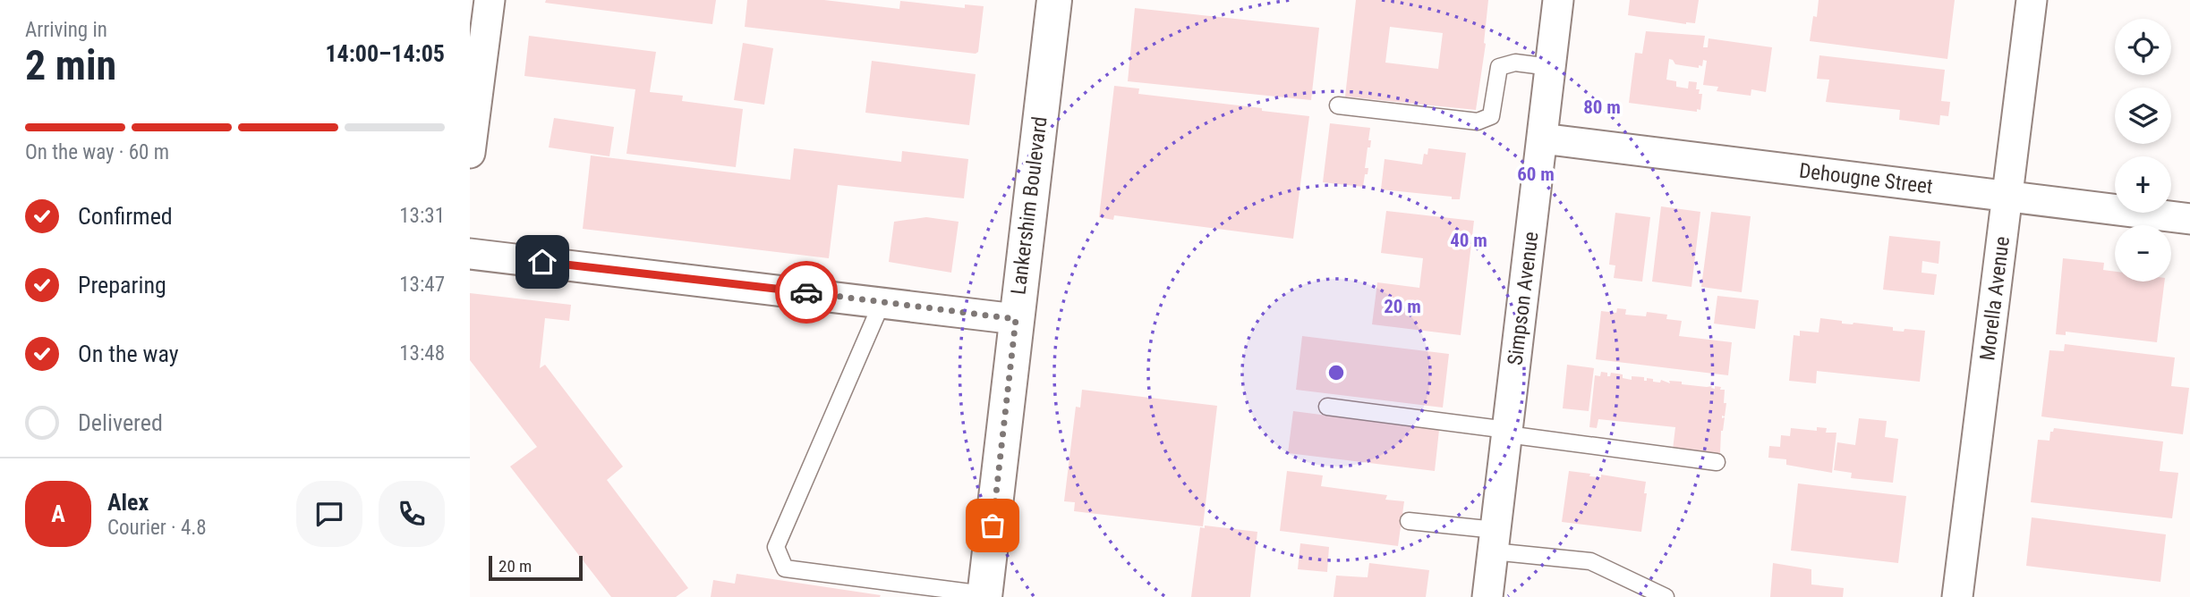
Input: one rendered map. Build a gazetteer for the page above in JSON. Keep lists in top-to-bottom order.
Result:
{
  "streets": {
    "main road": ["Lankershim Boulevard"],
    "street": ["Dehougne Street", "Simpson Avenue", "Morella Avenue"]
  },
  "crossings": [
    ["Dehougne Street", "Simpson Avenue"],
    ["Dehougne Street", "Morella Avenue"]
  ],
  "scale_bar": "20 m",
  "page": {
    "heading": ["2 min", "Arriving in", "14:00–14:05"],
    "panel": ["Alex", "Courier · 4.8"],
    "map_buttons": ["+", "−"],
    "bar": "On the way · 60 m",
    "list": [
      ["Confirmed", "13:31"],
      ["Preparing", "13:47"],
      ["On the way", "13:48"],
      "Delivered"
    ],
    "round": "A",
    "scale": "20 m"
  },
  "rings": [
    "80 m",
    "60 m",
    "40 m",
    "20 m"
  ]
}
